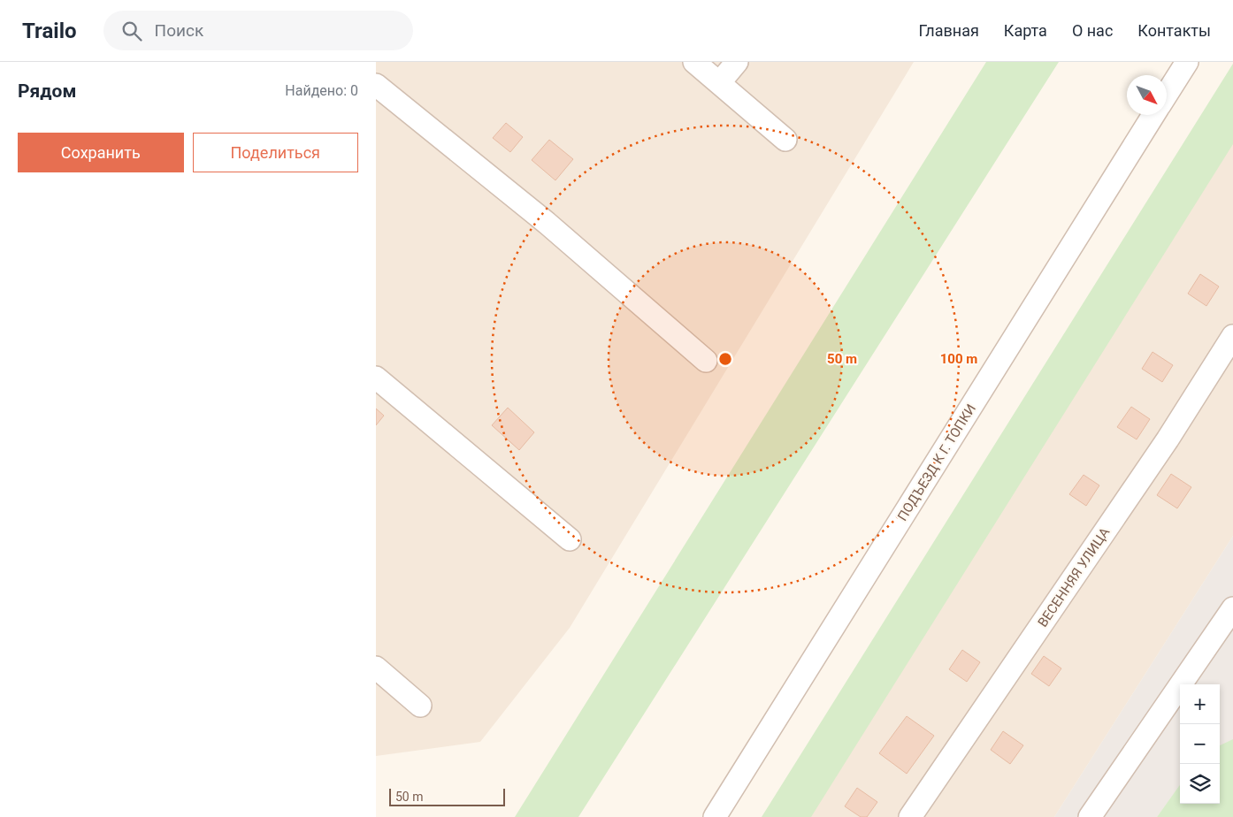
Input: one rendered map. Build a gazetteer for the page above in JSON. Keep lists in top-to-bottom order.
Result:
{
  "streets": {
    "street": ["ПОДЪЕЗД К Г. ТОПКИ", "ВЕСЕННЯЯ УЛИЦА"]
  },
  "scale_bar": "50 m",
  "north": "bottom right",
  "page": {
    "header": "Trailo",
    "search": "Поиск",
    "nav": [
      "Главная",
      "Карта",
      "О нас",
      "Контакты"
    ],
    "heading": ["Рядом", "Найдено: 0"],
    "buttons": ["Сохранить", "Поделиться"],
    "map_buttons": ["+", "−"],
    "scale": "50 m"
  },
  "rings": ["50 m", "100 m"]
}
